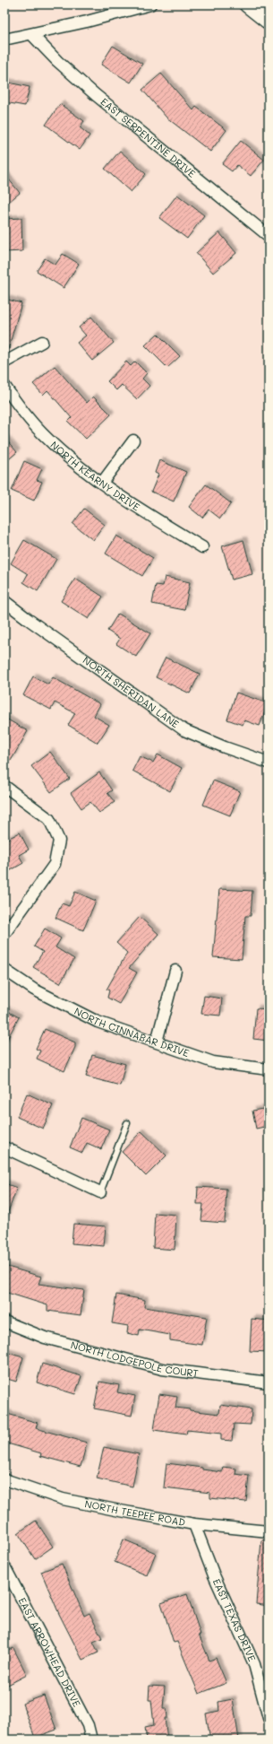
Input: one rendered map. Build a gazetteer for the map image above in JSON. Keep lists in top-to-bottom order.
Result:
{
  "streets": {
    "street": [
      "EAST SERPENTINE DRIVE",
      "NORTH KEARNY DRIVE",
      "NORTH SHERIDAN LANE",
      "NORTH CINNABAR DRIVE",
      "NORTH LODGEPOLE COURT",
      "NORTH TEEPEE ROAD",
      "EAST TEXAS DRIVE",
      "EAST ARROWHEAD DRIVE"
    ]
  },
  "crossings": [
    ["NORTH TEEPEE ROAD", "EAST TEXAS DRIVE"]
  ]
}
